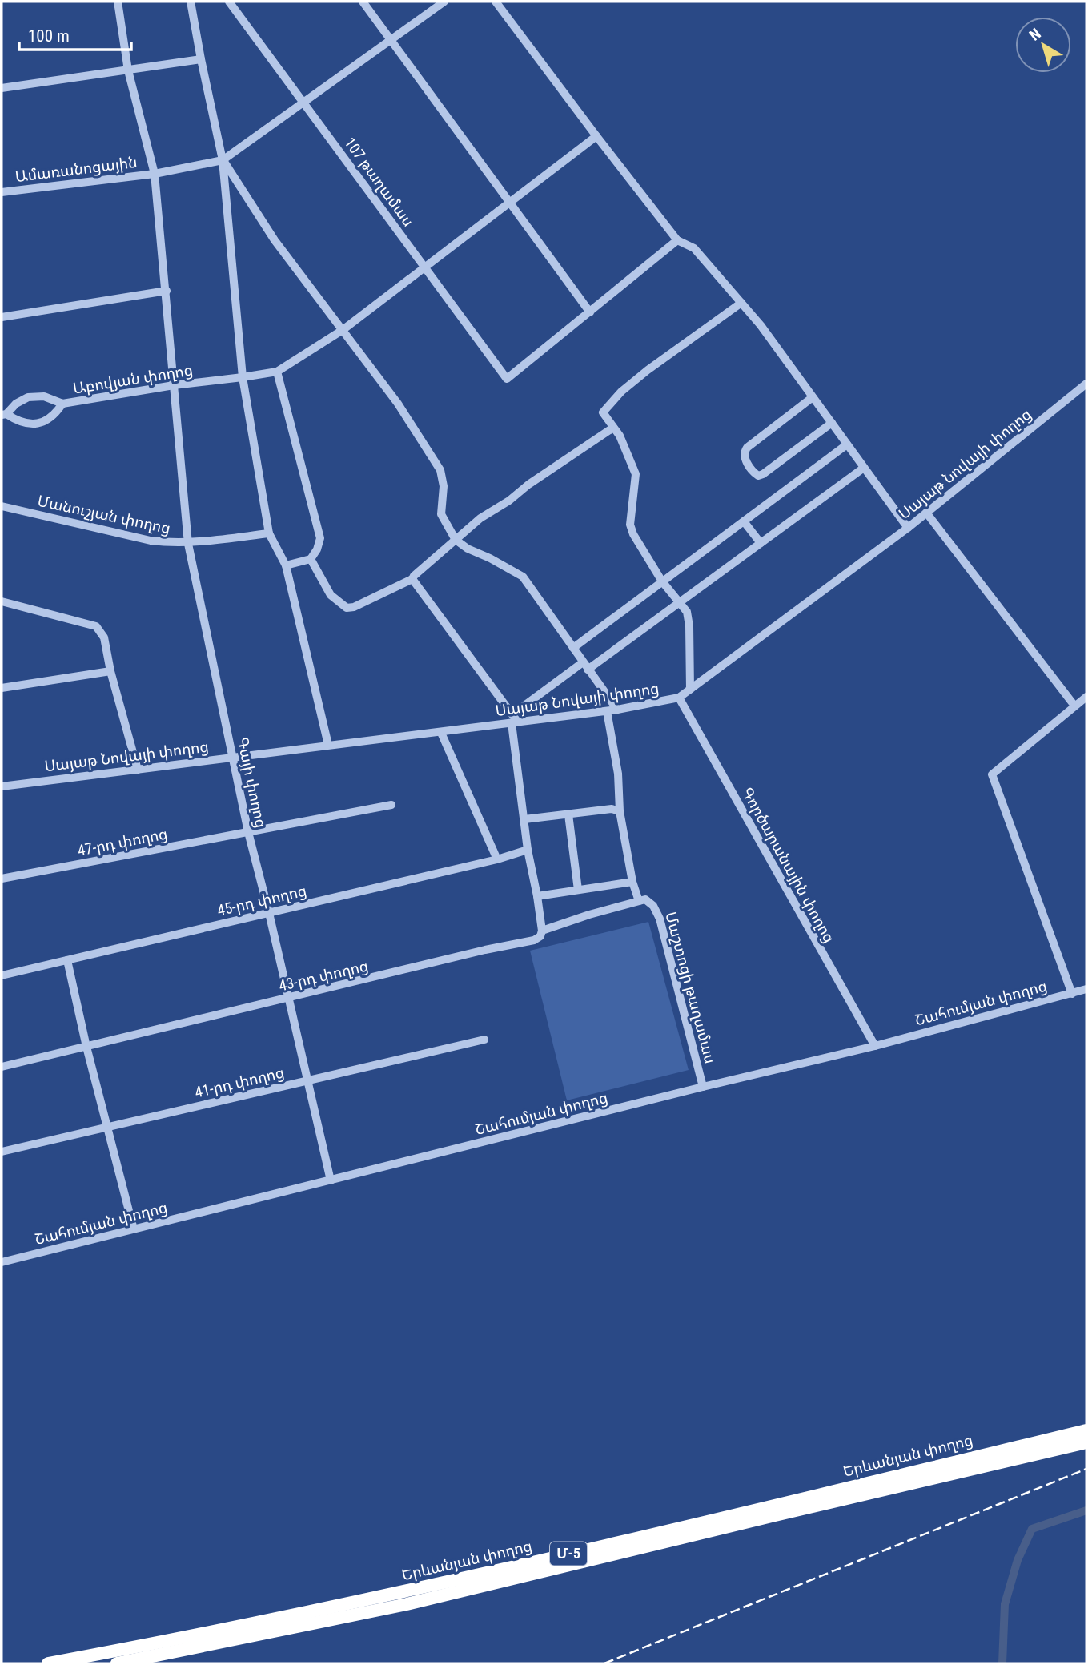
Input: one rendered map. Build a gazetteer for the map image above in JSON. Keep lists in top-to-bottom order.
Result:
{
  "streets": {
    "highway": ["Երևանյան փողոց", "Մ-5"],
    "street": [
      "Ամառանոցային",
      "107 թաղամաս",
      "Աբովյան փողոց",
      "Սայաթ Նովայի փողոց",
      "Մանուշյան փողոց",
      "Գայի փողոց",
      "47-րդ փողոց",
      "Գործարանային փողոց",
      "45-րդ փողոց",
      "43-րդ փողոց",
      "Մաշտոցի թաղամաս",
      "Շահումյան փողոց",
      "41-րդ փողոց"
    ]
  },
  "crossings": [
    ["Աբովյան փողոց", "Գայի փողոց"],
    ["Սայաթ Նովայի փողոց", "Գայի փողոց"],
    ["Սայաթ Նովայի փողոց", "Գործարանային փողոց"],
    ["Սայաթ Նովայի փողոց", "Մաշտոցի թաղամաս"],
    ["Մանուշյան փողոց", "Գայի փողոց"],
    ["Գայի փողոց", "47-րդ փողոց"],
    ["Գայի փողոց", "45-րդ փողոց"],
    ["Գայի փողոց", "43-րդ փողոց"],
    ["Գայի փողոց", "Շահումյան փողոց"],
    ["Գայի փողոց", "41-րդ փողոց"],
    ["Գործարանային փողոց", "Շահումյան փողոց"],
    ["43-րդ փողոց", "Մաշտոցի թաղամաս"],
    ["Մաշտոցի թաղամաս", "Շահումյան փողոց"]
  ],
  "scale_bar": "100 m",
  "north": "top left"
}
